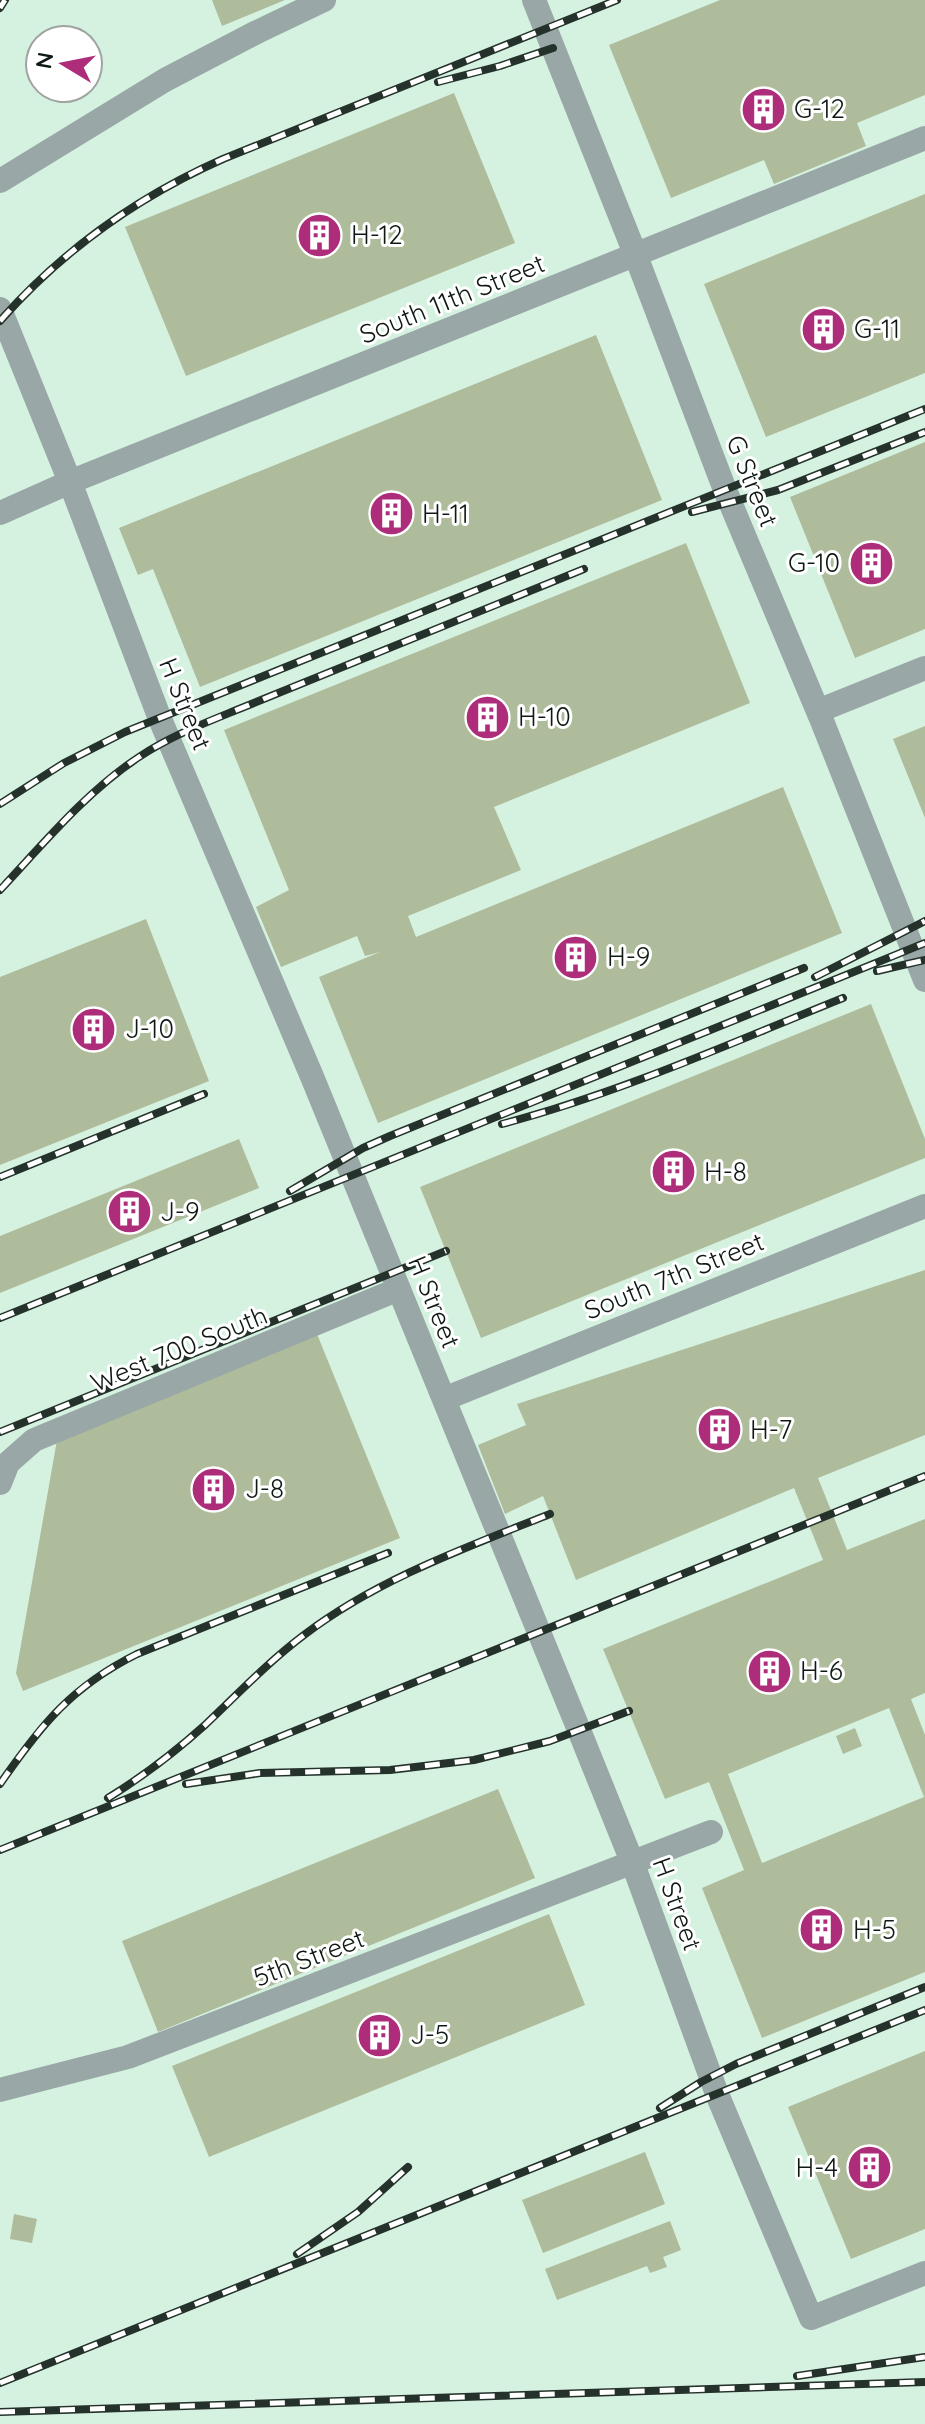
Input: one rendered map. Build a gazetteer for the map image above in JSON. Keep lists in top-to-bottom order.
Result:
{
  "streets": {
    "lane": [
      "South 11th Street",
      "G Street",
      "H Street",
      "South 7th Street",
      "West 700 South",
      "5th Street"
    ]
  },
  "crossings": [
    ["South 11th Street", "G Street"],
    ["South 11th Street", "H Street"],
    ["H Street", "South 7th Street"],
    ["H Street", "West 700 South"],
    ["H Street", "5th Street"]
  ],
  "places": {
    "building": [
      "G-12",
      "H-12",
      "G-11",
      "H-11",
      "G-10",
      "H-10",
      "H-9",
      "J-10",
      "H-8",
      "J-9",
      "H-7",
      "J-8",
      "H-6",
      "H-5",
      "J-5",
      "H-4"
    ]
  },
  "north": "left"
}
